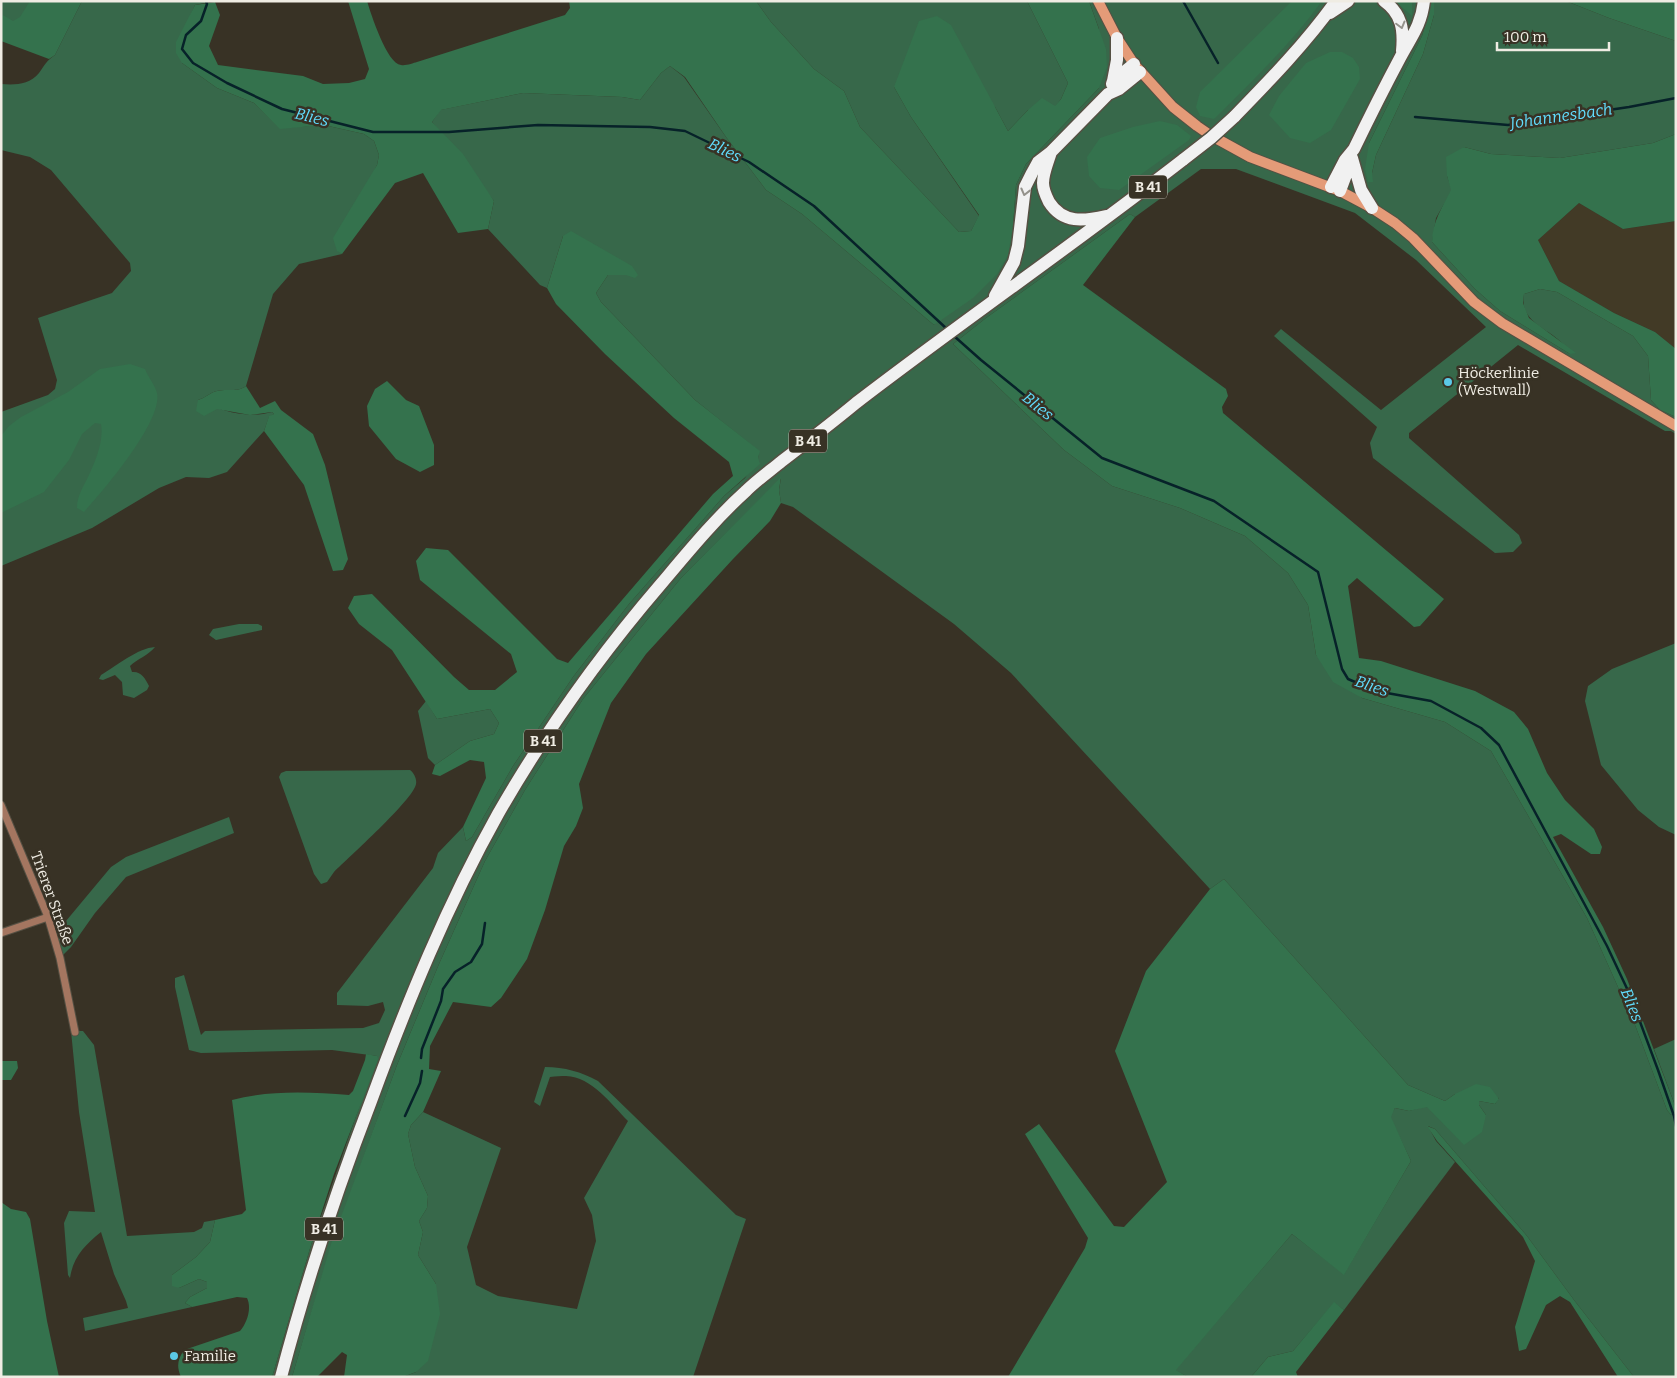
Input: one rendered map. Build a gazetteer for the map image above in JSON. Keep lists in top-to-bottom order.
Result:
{
  "streets": {
    "highway": ["B 41"],
    "street": ["Trierer Straße"]
  },
  "water": ["Johannesbach", "Blies"],
  "places": ["Höckerlinie (Westwall)", "Familie"],
  "scale_bar": "100 m"
}
